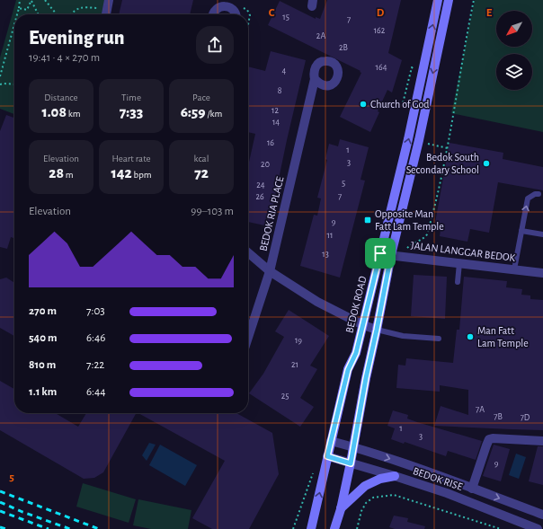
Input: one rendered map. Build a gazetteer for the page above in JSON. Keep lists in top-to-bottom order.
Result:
{
  "streets": {
    "main road": ["BEDOK ROAD"],
    "street": ["BEDOK RIA PLACE", "JALAN LANGGAR BEDOK", "BEDOK RISE"]
  },
  "crossings": [
    ["JALAN LANGGAR BEDOK", "BEDOK ROAD"],
    ["BEDOK ROAD", "BEDOK RISE"]
  ],
  "places": {
    "other": ["Church of God", "Bedok South Secondary School", "Man Fatt Lam Temple"],
    "transit": ["Opposite Man Fatt Lam Temple"]
  },
  "house_numbers": [
    "15",
    "7",
    "162",
    "2A",
    "2B",
    "164",
    "4",
    "8",
    "12",
    "14",
    "16",
    "1",
    "3",
    "20",
    "5",
    "24",
    "26",
    "7",
    "9",
    "11",
    "13",
    "19",
    "21",
    "25",
    "7A",
    "7B",
    "7D",
    "1",
    "3",
    "9"
  ],
  "north": "bottom left",
  "page": {
    "heading": ["Evening run", "19:41 · 4 × 270 m"],
    "stats": [
      ["Distance", "1.08 km"],
      ["Time", "7:33"],
      ["Pace", "6:59 /km"],
      ["Elevation", "28 m"],
      ["Heart rate", "142 bpm"],
      ["kcal", "72"]
    ],
    "chart": ["Elevation", "99–103 m"],
    "list": [
      {
        "name": "270 m",
        "note": "7:03"
      },
      {
        "name": "540 m",
        "note": "6:46"
      },
      {
        "name": "810 m",
        "note": "7:22"
      },
      {
        "name": "1.1 km",
        "note": "6:44"
      }
    ]
  },
  "grid": {
    "columns": ["C", "D", "E"],
    "rows": ["5"]
  }
}
